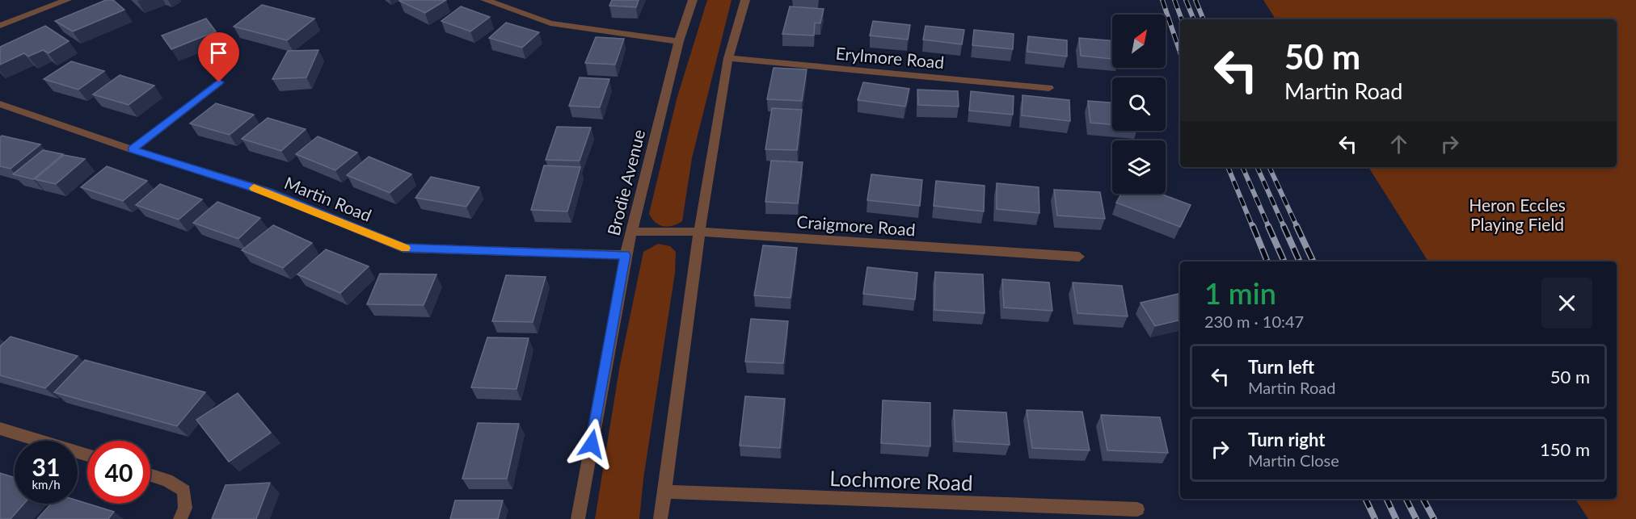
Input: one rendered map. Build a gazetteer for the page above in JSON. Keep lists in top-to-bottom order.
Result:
{
  "streets": {
    "street": [
      "Erylmore Road",
      "Brodie Avenue",
      "Martin Road",
      "Craigmore Road",
      "Lochmore Road"
    ]
  },
  "crossings": [
    ["Brodie Avenue", "Martin Road"],
    ["Brodie Avenue", "Craigmore Road"]
  ],
  "parks": ["Heron Eccles Playing Field"],
  "north": "top right",
  "page": {
    "turn": ["50 m", "Martin Road"],
    "heading": ["1 min", "230 m · 10:47"],
    "list": [
      {
        "name": "Turn left",
        "note": "Martin Road",
        "value": "50 m"
      },
      {
        "name": "Turn right",
        "note": "Martin Close",
        "value": "150 m"
      }
    ],
    "speed": "31 km/h",
    "limit": "40"
  }
}
